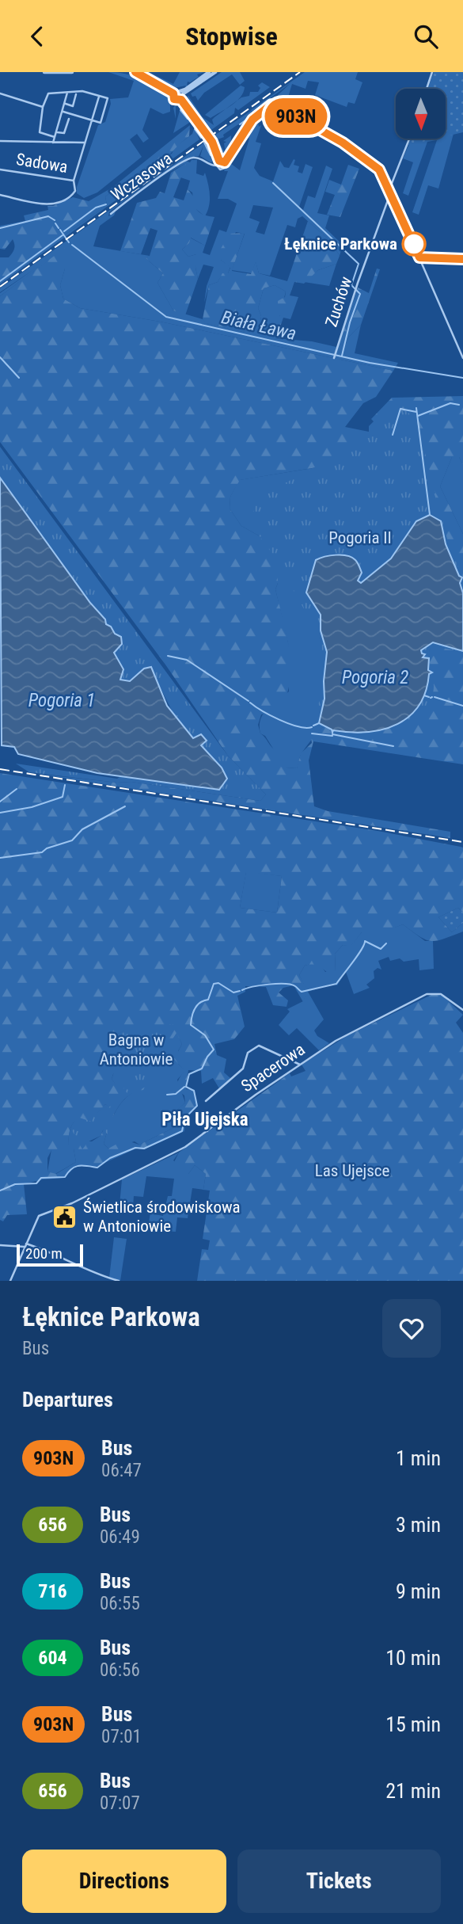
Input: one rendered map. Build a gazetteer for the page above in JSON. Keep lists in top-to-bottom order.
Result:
{
  "streets": {
    "street": [
      "Sadowa",
      "Wczasowa",
      "Zuchów",
      "Spacerowa"
    ]
  },
  "districts": ["Piła Ujejska"],
  "water": ["Biała Ława", "Pogoria 2", "Pogoria 1"],
  "parks": ["Pogoria II", "Bagna w Antoniowie", "Las Ujejsce"],
  "places": {
    "other": ["Łęknice Parkowa"],
    "public building": ["Świetlica środowiskowa w Antoniowie"]
  },
  "lines": ["bus line 903N"],
  "scale_bar": "200 m",
  "north": "bottom",
  "page": {
    "header": "Stopwise",
    "on_map": "903N",
    "scale": "200 m",
    "heading": [
      ["Łęknice Parkowa", "Bus"],
      "Departures"
    ],
    "list": [
      {
        "mark": "903N",
        "name": "Bus",
        "note": "06:47",
        "value": "1 min"
      },
      {
        "mark": "656",
        "name": "Bus",
        "note": "06:49",
        "value": "3 min"
      },
      {
        "mark": "716",
        "name": "Bus",
        "note": "06:55",
        "value": "9 min"
      },
      {
        "mark": "604",
        "name": "Bus",
        "note": "06:56",
        "value": "10 min"
      },
      {
        "mark": "903N",
        "name": "Bus",
        "note": "07:01",
        "value": "15 min"
      },
      {
        "mark": "656",
        "name": "Bus",
        "note": "07:07",
        "value": "21 min"
      }
    ],
    "buttons": ["Directions", "Tickets"]
  }
}
